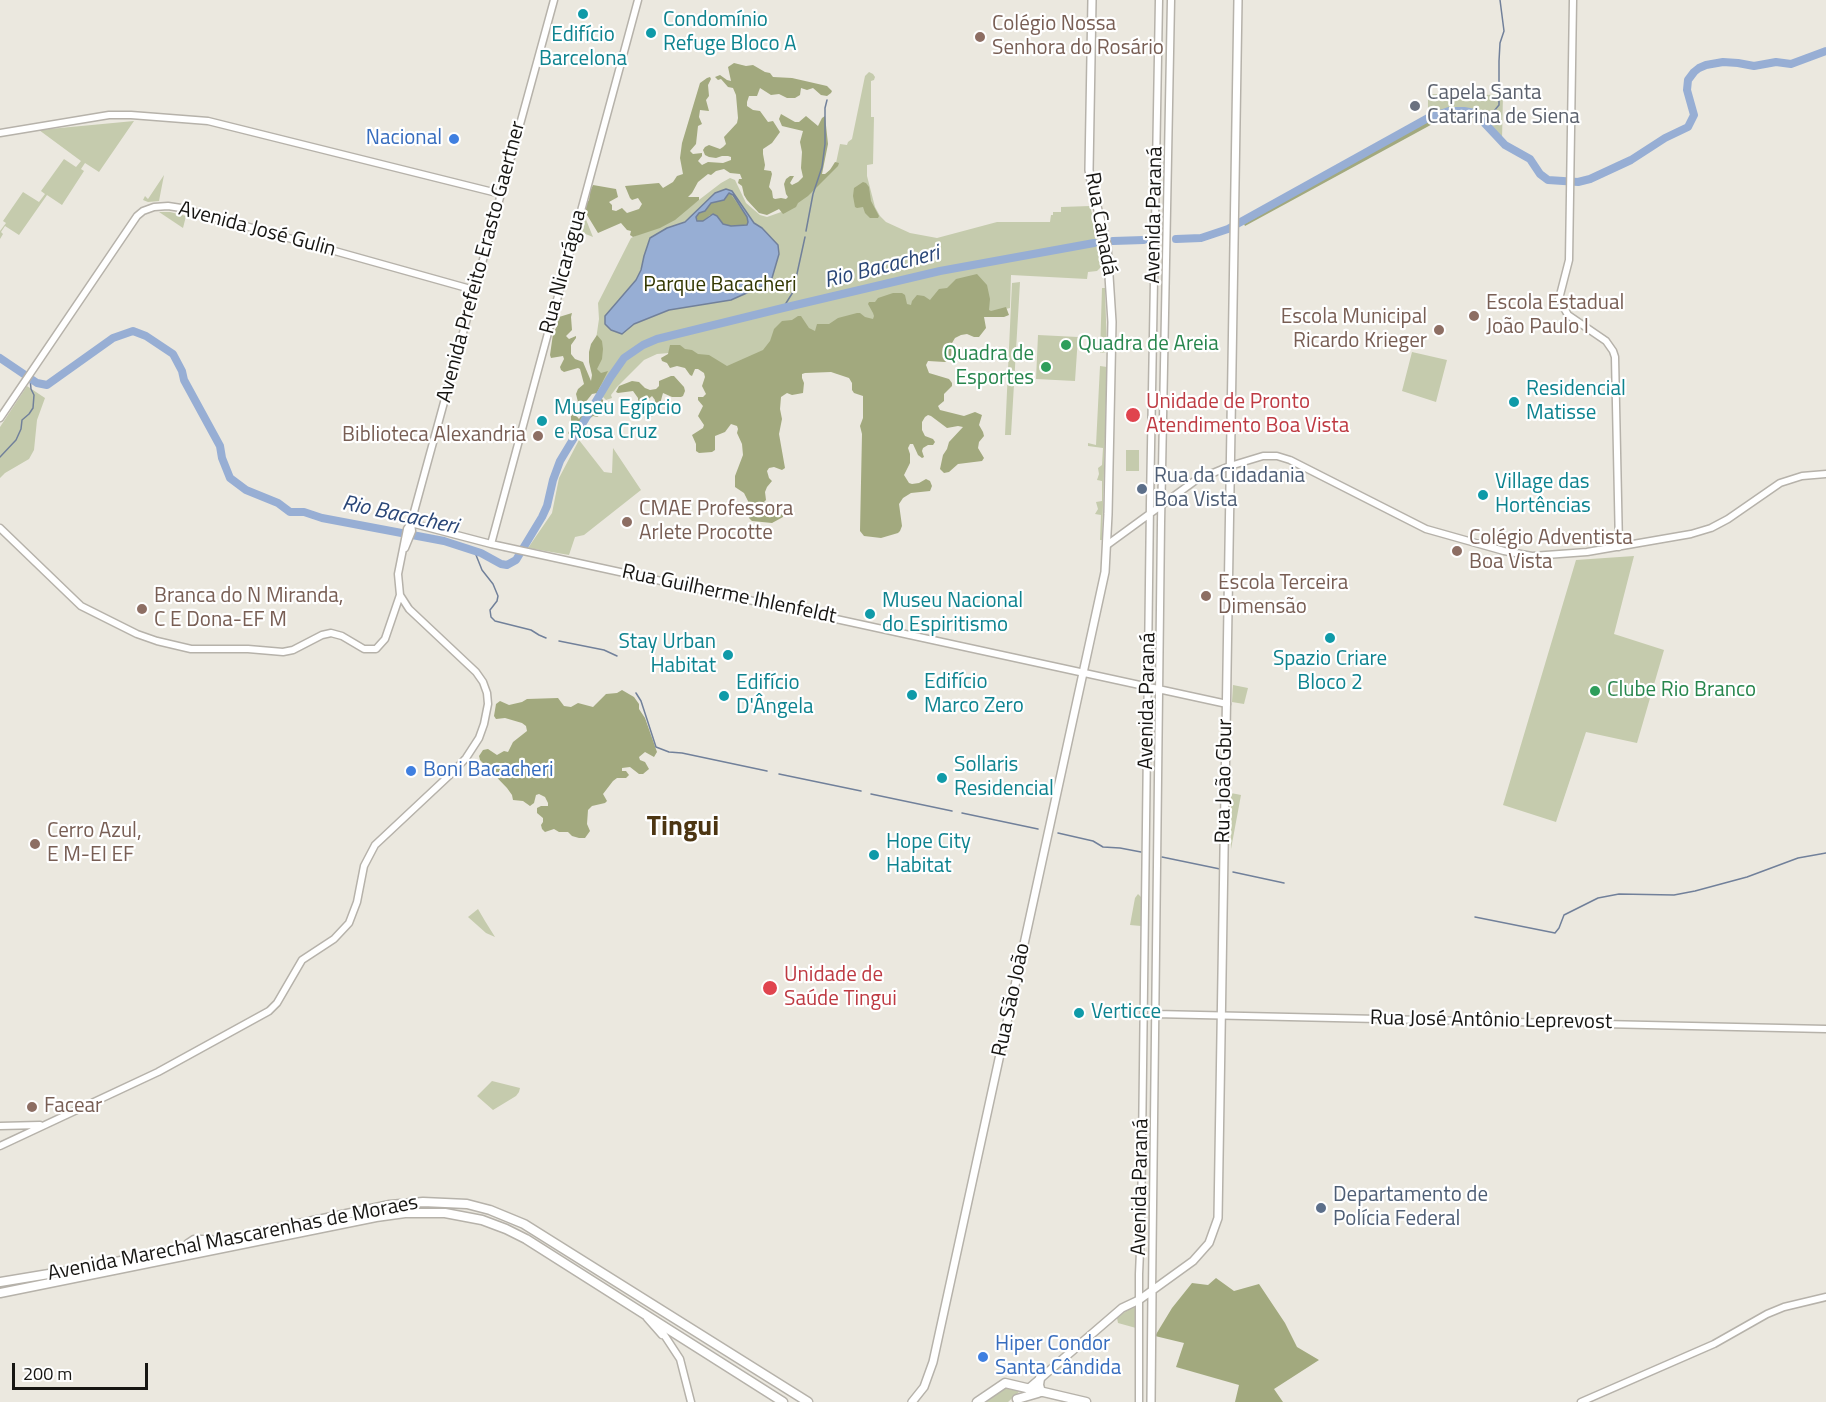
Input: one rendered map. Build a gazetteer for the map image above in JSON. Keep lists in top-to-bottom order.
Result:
{
  "streets": {
    "highway": ["Avenida Marechal Mascarenhas de Moraes"],
    "main road": [
      "Avenida Paraná",
      "Rua Canadá",
      "Rua João Gbur",
      "Rua São João"
    ],
    "street": [
      "Avenida José Gulin",
      "Avenida Prefeito Erasto Gaertner",
      "Rua Nicarágua",
      "Rua Guilherme Ihlenfeldt",
      "Rua José Antônio Leprevost"
    ]
  },
  "crossings": [
    ["Avenida Paraná", "Rua Guilherme Ihlenfeldt"],
    ["Avenida Paraná", "Rua João Gbur"],
    ["Avenida Paraná", "Rua José Antônio Leprevost"],
    ["Rua Canadá", "Rua São João"],
    ["Avenida José Gulin", "Avenida Prefeito Erasto Gaertner"],
    ["Avenida Prefeito Erasto Gaertner", "Rua Guilherme Ihlenfeldt"],
    ["Rua Nicarágua", "Rua Guilherme Ihlenfeldt"],
    ["Rua Guilherme Ihlenfeldt", "Rua João Gbur"],
    ["Rua Guilherme Ihlenfeldt", "Rua São João"],
    ["Rua João Gbur", "Rua José Antônio Leprevost"]
  ],
  "districts": ["Tingui"],
  "water": ["Rio Bacacheri"],
  "parks": ["Parque Bacacheri"],
  "places": [
    "Edifício Barcelona",
    "Condomínio Refuge Bloco A",
    "Colégio Nossa Senhora do Rosário",
    "Capela Santa Catarina de Siena",
    "Nacional",
    "Escola Estadual João Paulo I",
    "Escola Municipal Ricardo Krieger",
    "Quadra de Areia",
    "Quadra de Esportes",
    "Residencial Matisse",
    "Unidade de Pronto Atendimento Boa Vista",
    "Museu Egípcio e Rosa Cruz",
    "Biblioteca Alexandria",
    "Rua da Cidadania Boa Vista",
    "Village das Hortências",
    "CMAE Professora Arlete Procotte",
    "Colégio Adventista Boa Vista",
    "Escola Terceira Dimensão",
    "Branca do N Miranda, C E Dona-EF M",
    "Museu Nacional do Espiritismo",
    "Spazio Criare Bloco 2",
    "Stay Urban Habitat",
    "Clube Rio Branco",
    "Edifício Marco Zero",
    "Edifício D'Ângela",
    "Boni Bacacheri",
    "Sollaris Residencial",
    "Cerro Azul, E M-EI EF",
    "Hope City Habitat",
    "Unidade de Saúde Tingui",
    "Verticce",
    "Facear",
    "Departamento de Polícia Federal",
    "Hiper Condor Santa Cândida"
  ],
  "scale_bar": "200 m"
}
